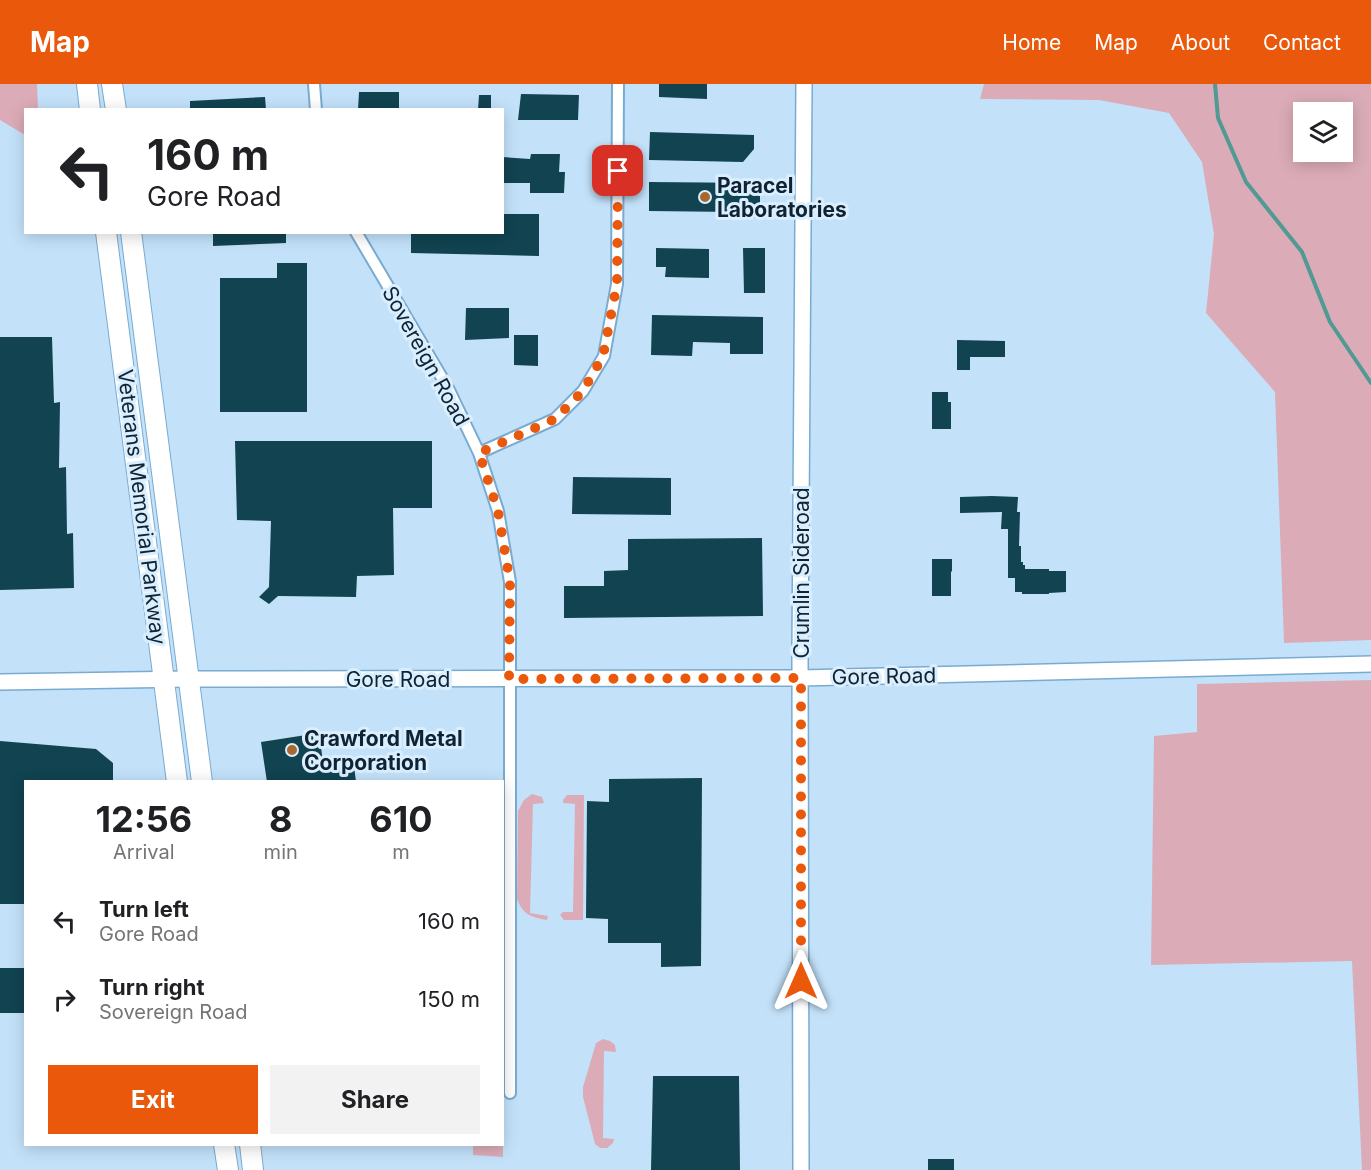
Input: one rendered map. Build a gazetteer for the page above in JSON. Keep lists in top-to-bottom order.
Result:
{
  "streets": {
    "highway": ["Veterans Memorial Parkway"],
    "main road": ["Crumlin Sideroad", "Gore Road"],
    "street": ["Sovereign Road"]
  },
  "crossings": [
    ["Sovereign Road", "Gore Road"],
    ["Veterans Memorial Parkway", "Gore Road"],
    ["Crumlin Sideroad", "Gore Road"]
  ],
  "places": ["Paracel Laboratories", "Crawford Metal Corporation"],
  "page": {
    "header": "Map",
    "nav": [
      "Home",
      "Map",
      "About",
      "Contact"
    ],
    "turn": ["160 m", "Gore Road"],
    "eta": [
      "12:56",
      "Arrival",
      "8",
      "min",
      "610",
      "m"
    ],
    "list": [
      {
        "name": "Turn left",
        "note": "Gore Road",
        "value": "160 m"
      },
      {
        "name": "Turn right",
        "note": "Sovereign Road",
        "value": "150 m"
      }
    ],
    "buttons": ["Exit", "Share"]
  }
}
